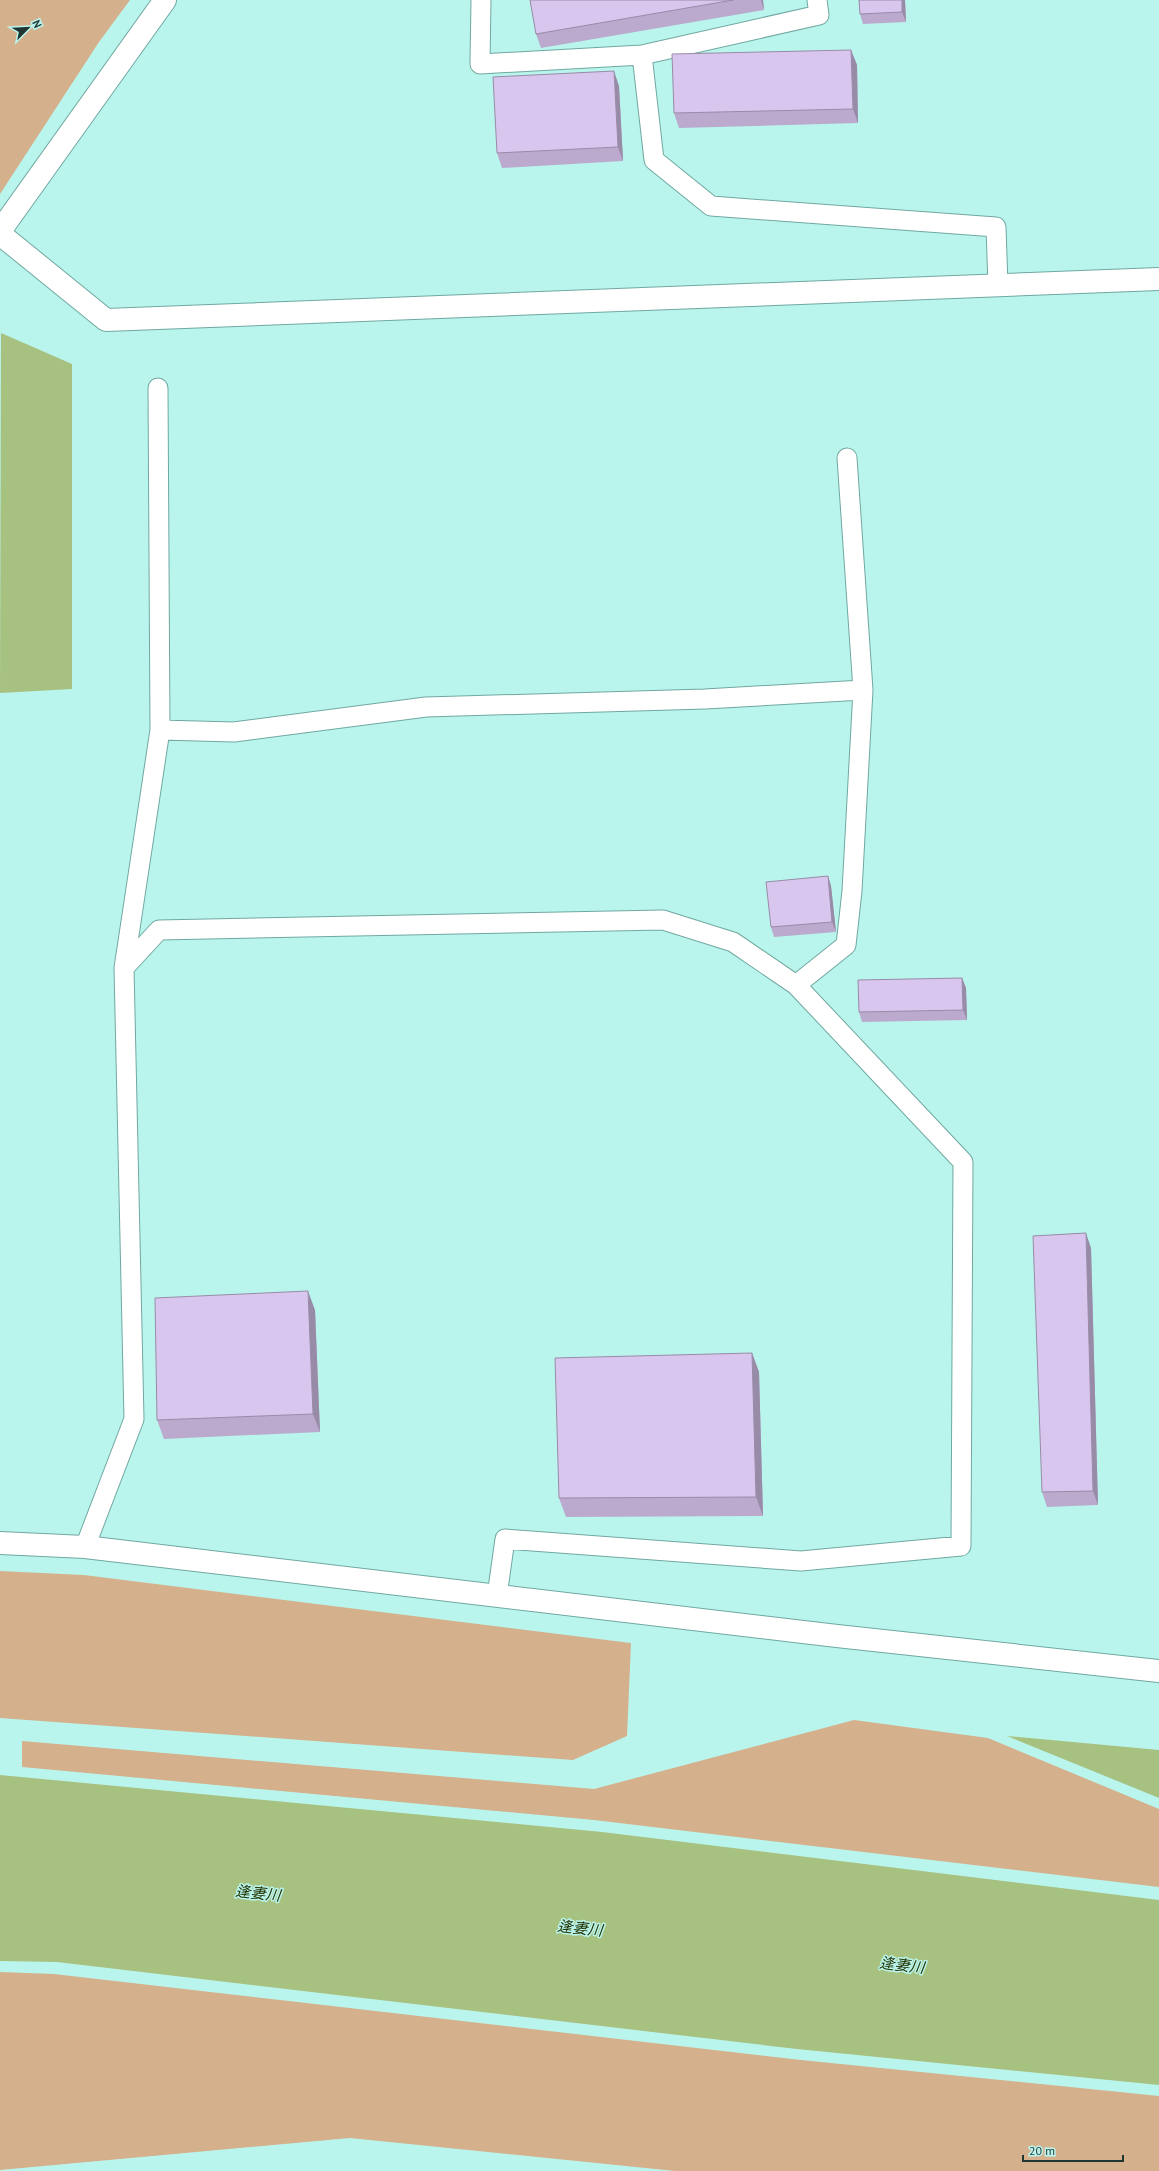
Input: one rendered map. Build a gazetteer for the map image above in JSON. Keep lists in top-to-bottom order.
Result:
{
  "water": ["逢妻川"],
  "scale_bar": "20 m",
  "north": "top right"
}
